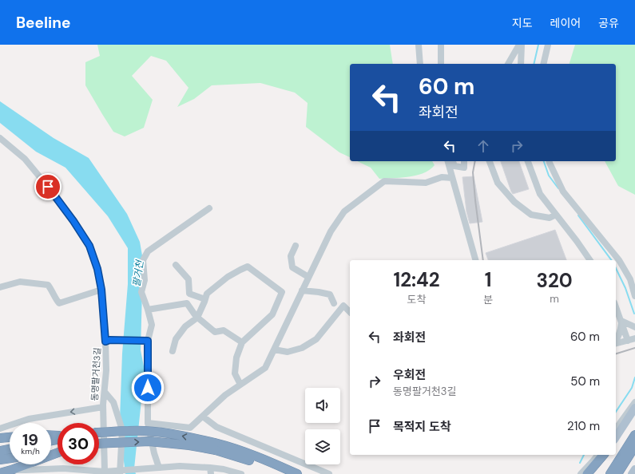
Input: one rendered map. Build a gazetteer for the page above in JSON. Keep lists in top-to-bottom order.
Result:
{
  "streets": {
    "street": ["동명팔거천3길"]
  },
  "water": ["팔거천"],
  "page": {
    "header": "Beeline",
    "nav": ["지도", "레이어", "공유"],
    "turn": ["60 m", "좌회전"],
    "eta": [
      "12:42",
      "도착",
      "1",
      "분",
      "320",
      "m"
    ],
    "list": [
      {
        "name": "좌회전",
        "value": "60 m"
      },
      {
        "name": "우회전",
        "note": "동명팔거천3길",
        "value": "50 m"
      },
      {
        "name": "목적지 도착",
        "value": "210 m"
      }
    ],
    "speed": "19 km/h",
    "limit": "30"
  }
}
